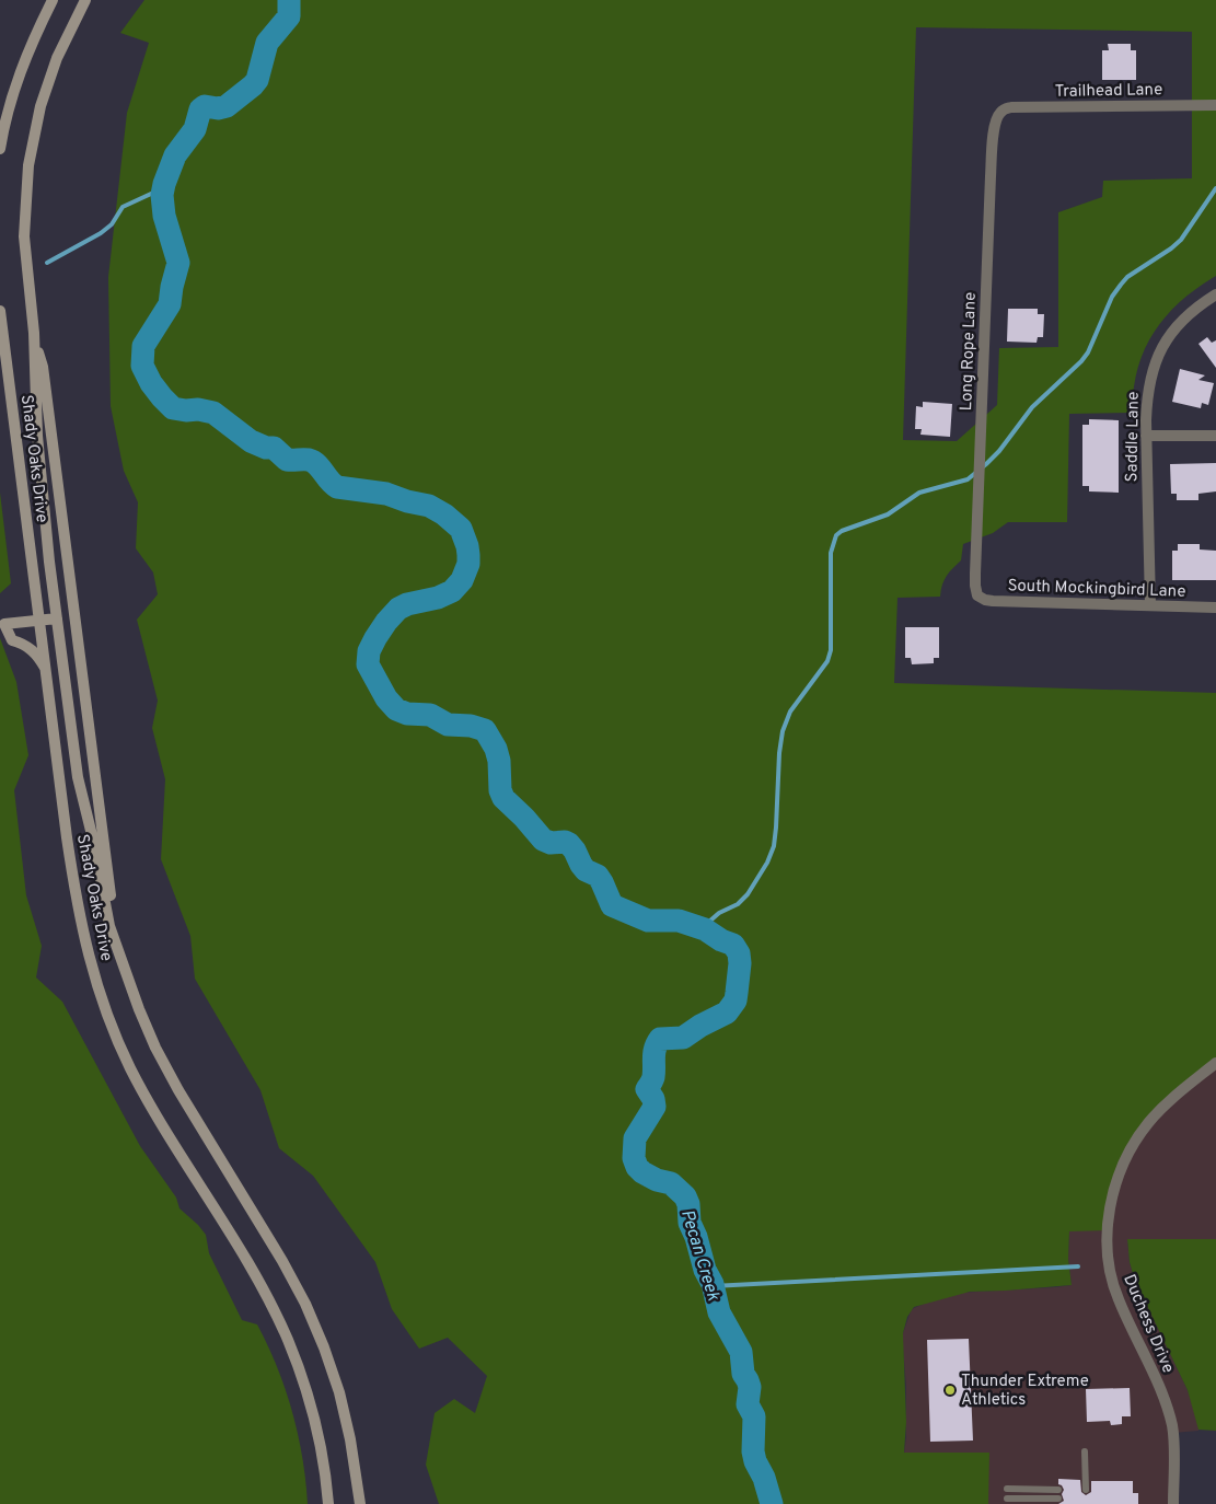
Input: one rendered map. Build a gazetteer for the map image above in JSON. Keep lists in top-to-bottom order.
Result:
{
  "streets": {
    "street": [
      "Trailhead Lane",
      "Long Rope Lane",
      "Saddle Lane",
      "Shady Oaks Drive",
      "South Mockingbird Lane",
      "Duchess Drive"
    ]
  },
  "crossings": [
    ["Trailhead Lane", "Long Rope Lane"],
    ["Long Rope Lane", "South Mockingbird Lane"],
    ["Saddle Lane", "South Mockingbird Lane"]
  ],
  "water": ["Pecan Creek"],
  "places": ["Thunder Extreme Athletics"]
}
